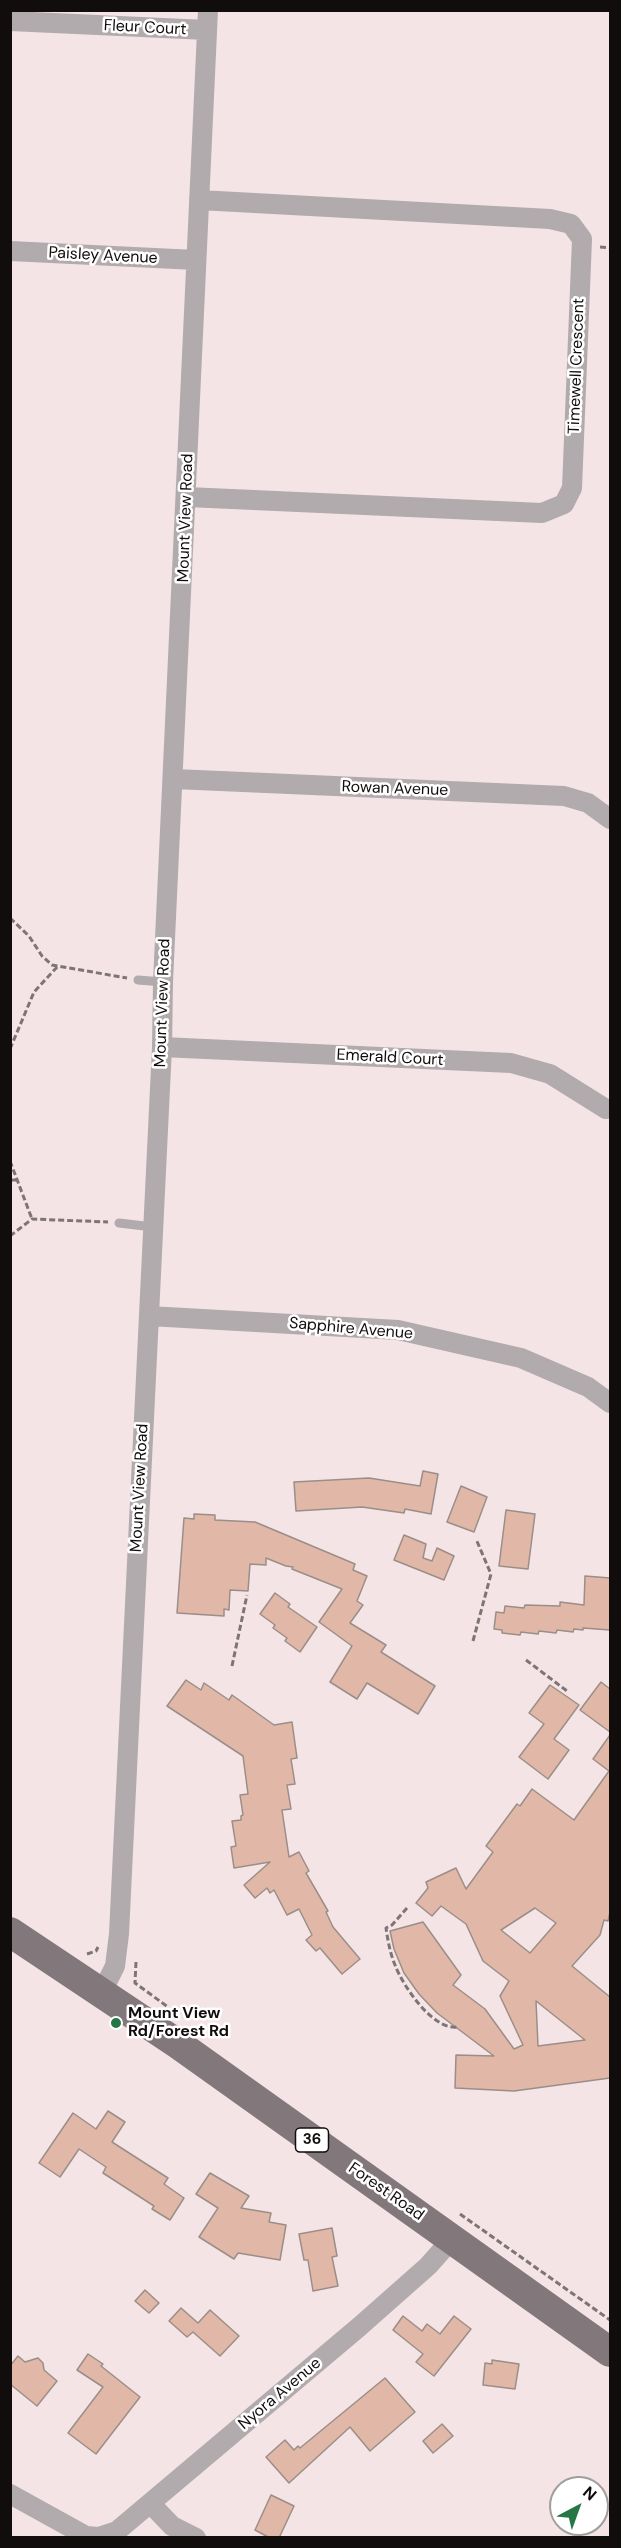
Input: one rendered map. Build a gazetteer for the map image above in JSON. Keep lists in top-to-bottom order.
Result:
{
  "streets": {
    "main road": ["36", "Forest Road"],
    "street": [
      "Fleur Court",
      "Paisley Avenue",
      "Timewell Crescent",
      "Mount View Road",
      "Rowan Avenue",
      "Emerald Court",
      "Sapphire Avenue",
      "Nyora Avenue"
    ]
  },
  "crossings": [
    ["Fleur Court", "Mount View Road"],
    ["Paisley Avenue", "Mount View Road"],
    ["Timewell Crescent", "Mount View Road"],
    ["Mount View Road", "Rowan Avenue"],
    ["Mount View Road", "Emerald Court"],
    ["Mount View Road", "Sapphire Avenue"],
    ["Mount View Road", "Forest Road"],
    ["Forest Road", "Nyora Avenue"]
  ],
  "places": ["Mount View Rd/Forest Rd"],
  "north": "top right"
}
